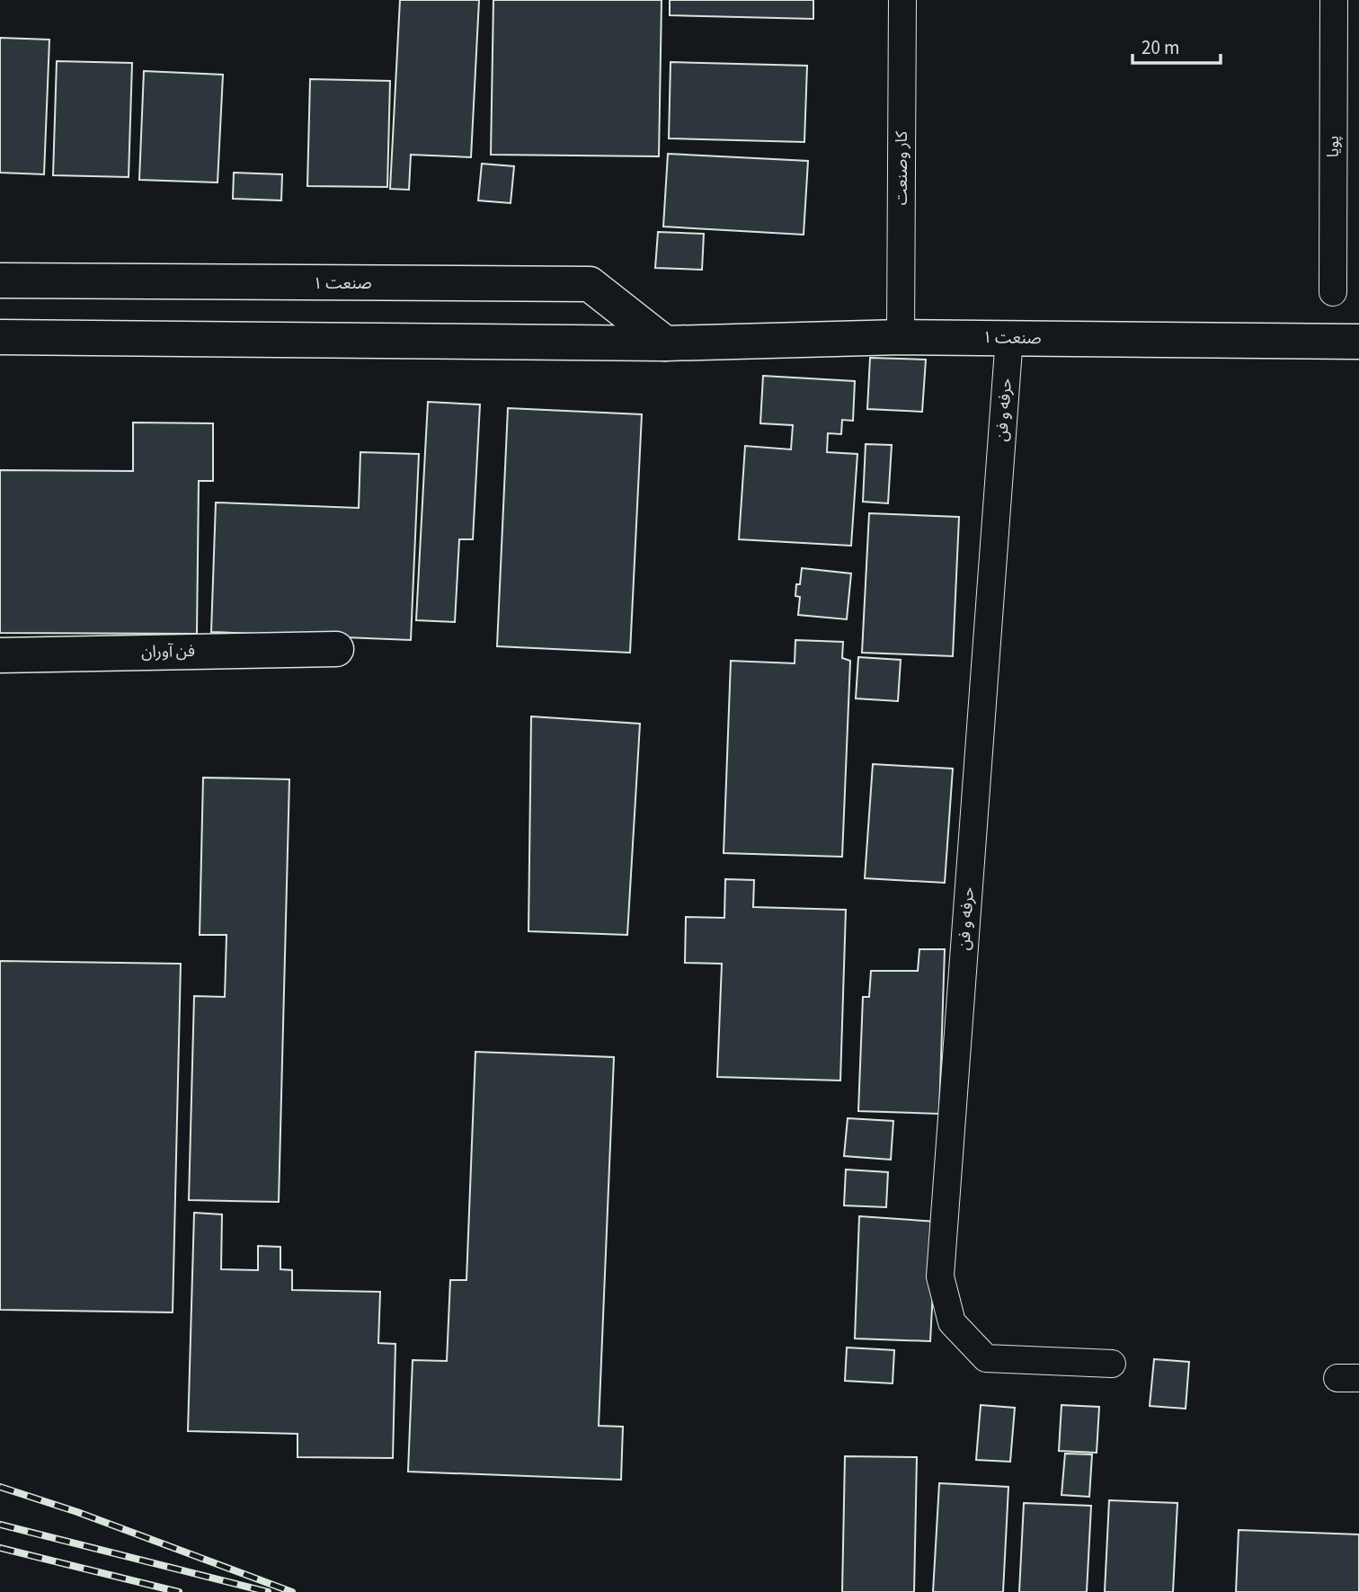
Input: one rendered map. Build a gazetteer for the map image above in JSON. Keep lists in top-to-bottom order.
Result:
{
  "streets": {
    "street": [
      "پویا",
      "کار وصنعت",
      "صنعت ۱",
      "حرفه و فن",
      "فن آوران"
    ]
  },
  "crossings": [
    ["کار وصنعت", "صنعت ۱"],
    ["صنعت ۱", "حرفه و فن"]
  ],
  "scale_bar": "20 m"
}
